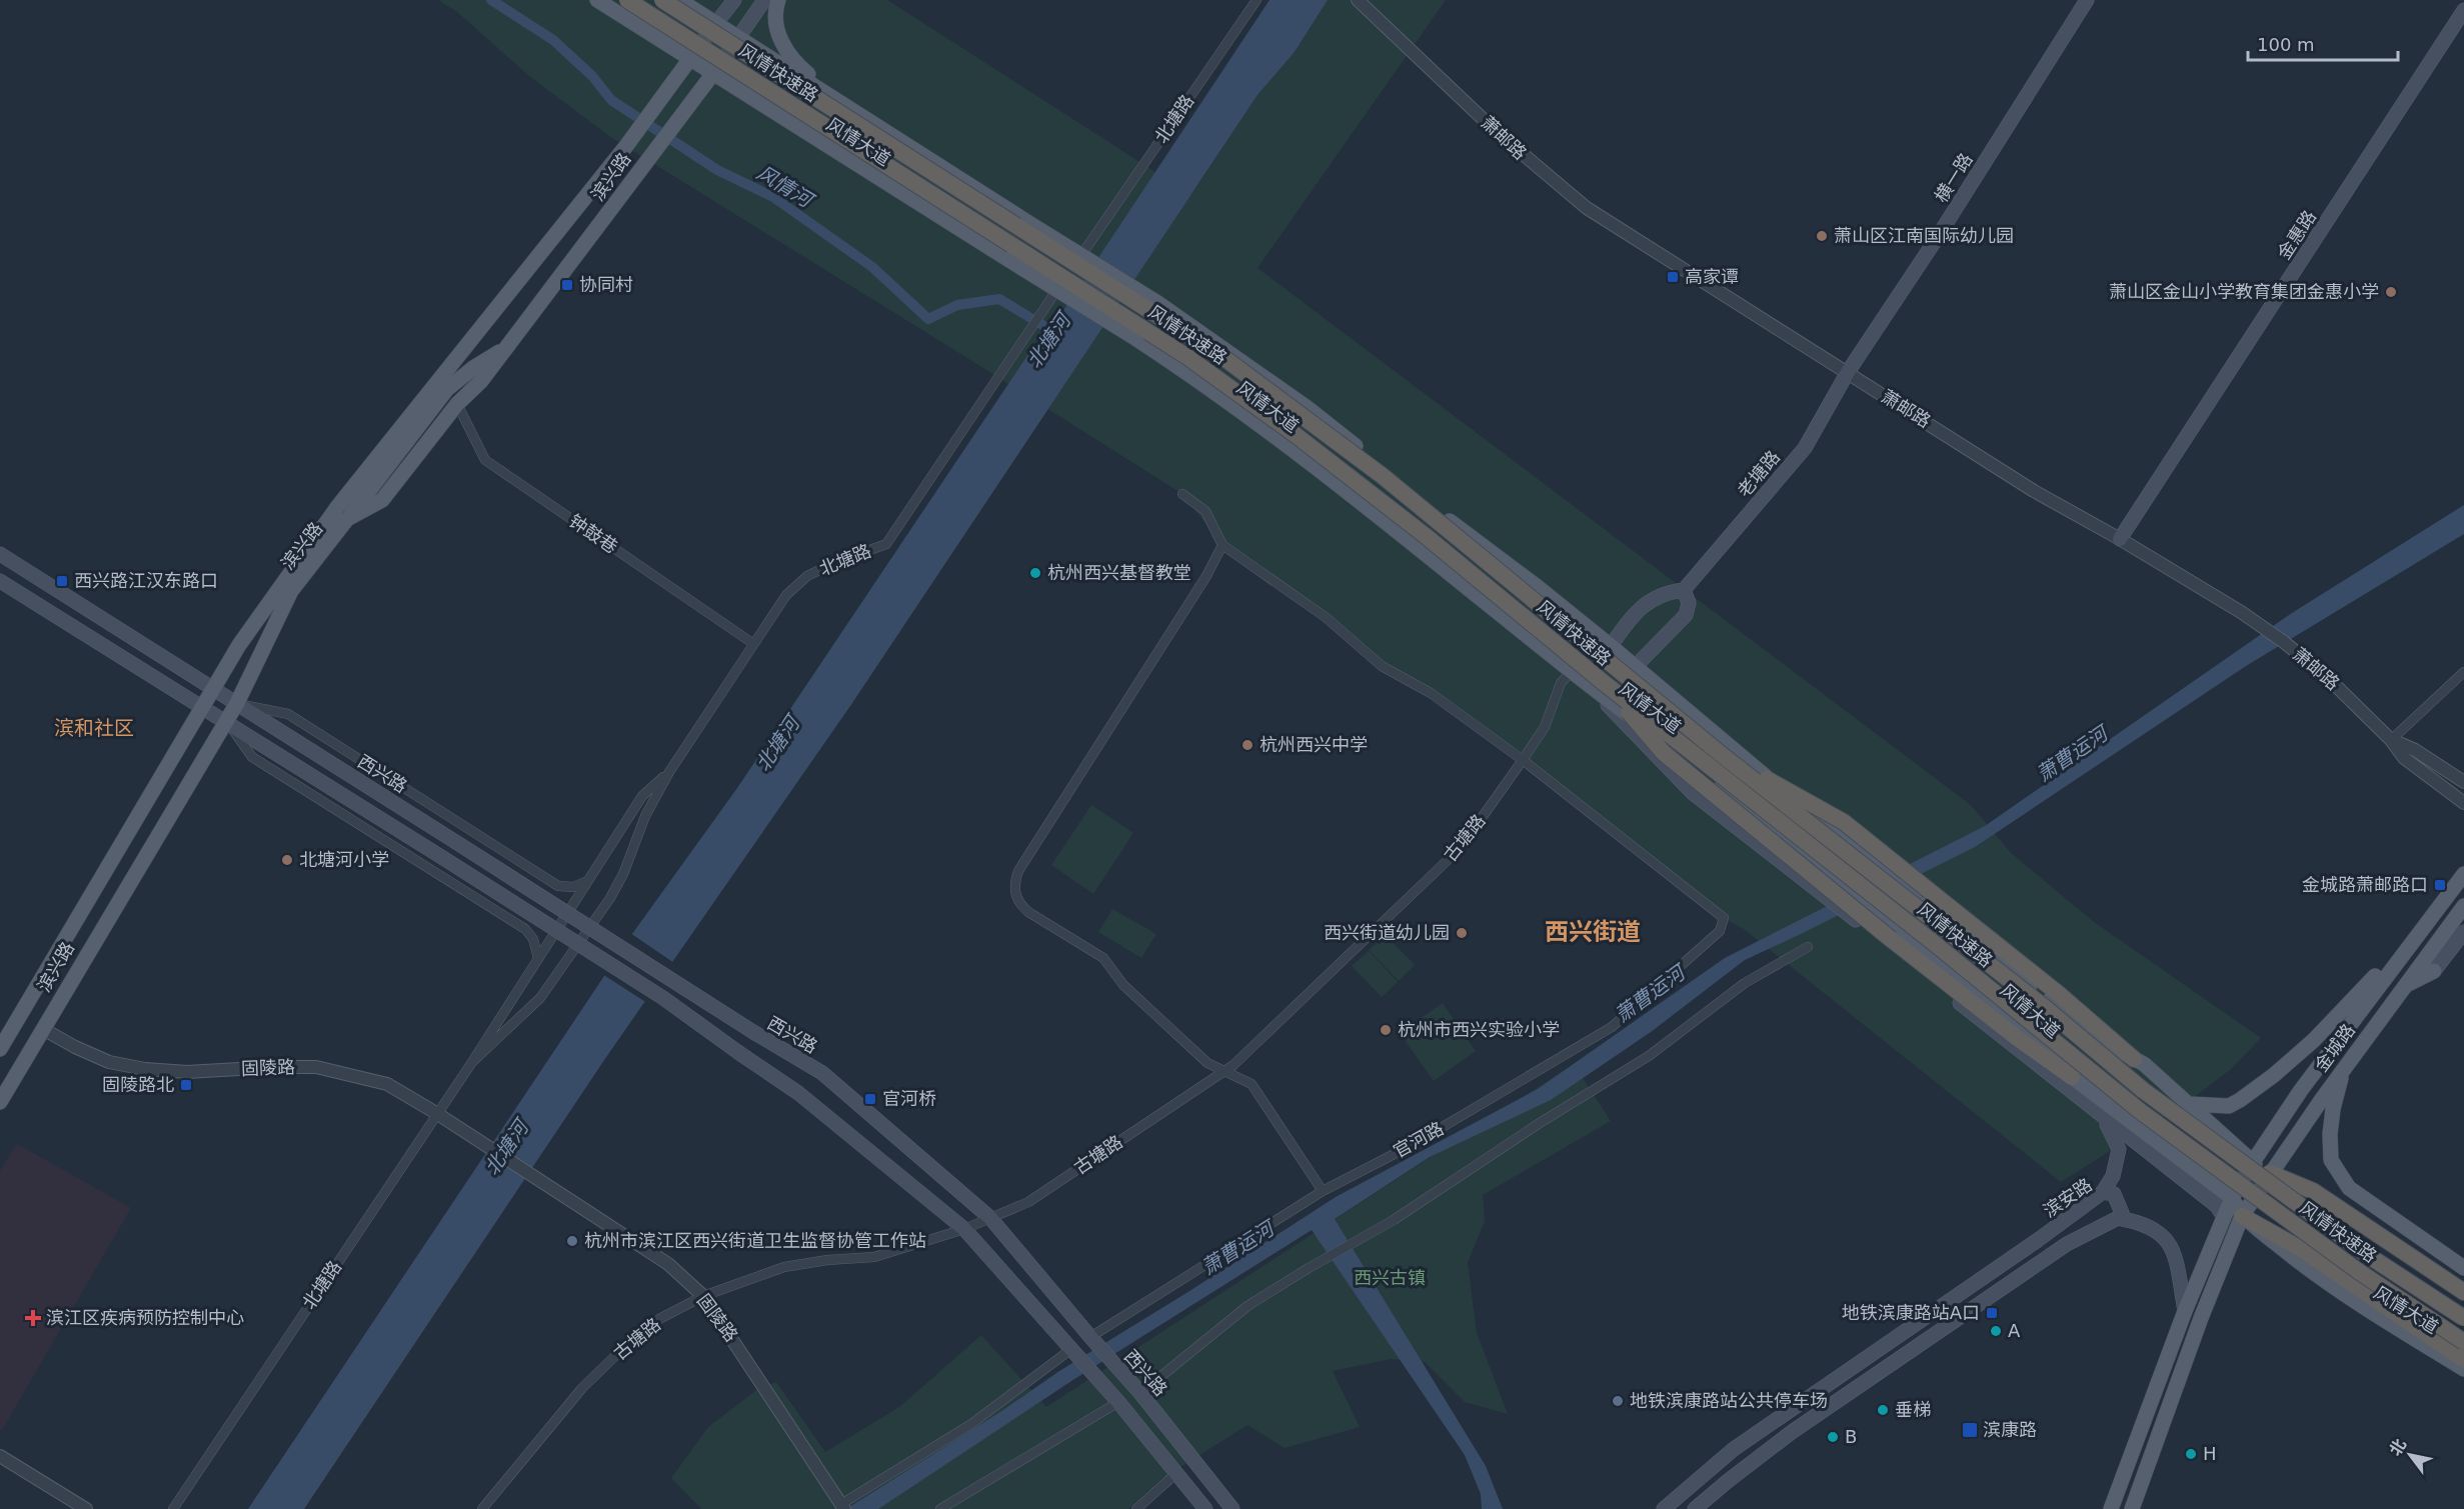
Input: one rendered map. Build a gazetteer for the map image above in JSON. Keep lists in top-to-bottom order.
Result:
{
  "streets": {
    "highway": ["风情快速路"],
    "main road": [
      "风情大道",
      "滨兴路",
      "横一路",
      "金惠路",
      "老塘路",
      "西兴路",
      "金城路",
      "滨安路"
    ],
    "street": [
      "北塘路",
      "萧邮路",
      "钟鼓巷",
      "古塘路",
      "固陵路",
      "官河路"
    ]
  },
  "crossings": [
    ["风情快速路", "风情大道"],
    ["北塘路", "钟鼓巷"],
    ["北塘路", "西兴路"],
    ["北塘路", "固陵路"],
    ["萧邮路", "横一路"],
    ["萧邮路", "金惠路"],
    ["萧邮路", "老塘路"],
    ["风情大道", "滨兴路"],
    ["风情大道", "古塘路"],
    ["风情大道", "金城路"],
    ["滨兴路", "钟鼓巷"],
    ["滨兴路", "西兴路"],
    ["滨兴路", "固陵路"],
    ["横一路", "老塘路"],
    ["西兴路", "古塘路"],
    ["西兴路", "官河路"],
    ["古塘路", "固陵路"],
    ["古塘路", "官河路"]
  ],
  "districts": ["滨和社区", "西兴街道"],
  "water": ["风情河", "北塘河", "萧曹运河"],
  "parks": ["西兴古镇"],
  "places": {
    "other": [
      "萧山区江南国际幼儿园",
      "萧山区金山小学教育集团金惠小学",
      "杭州西兴基督教堂",
      "杭州西兴中学",
      "北塘河小学",
      "西兴街道幼儿园",
      "杭州市西兴实验小学",
      "杭州市滨江区西兴街道卫生监督协管工作站",
      "A",
      "地铁滨康路站公共停车场",
      "垂梯",
      "B",
      "H"
    ],
    "transit": [
      "高家谭",
      "协同村",
      "西兴路江汉东路口",
      "金城路萧邮路口",
      "固陵路北",
      "官河桥",
      "地铁滨康路站A口",
      "滨康路"
    ],
    "health": ["滨江区疾病预防控制中心"]
  },
  "scale_bar": "100 m",
  "north": "top left"
}
